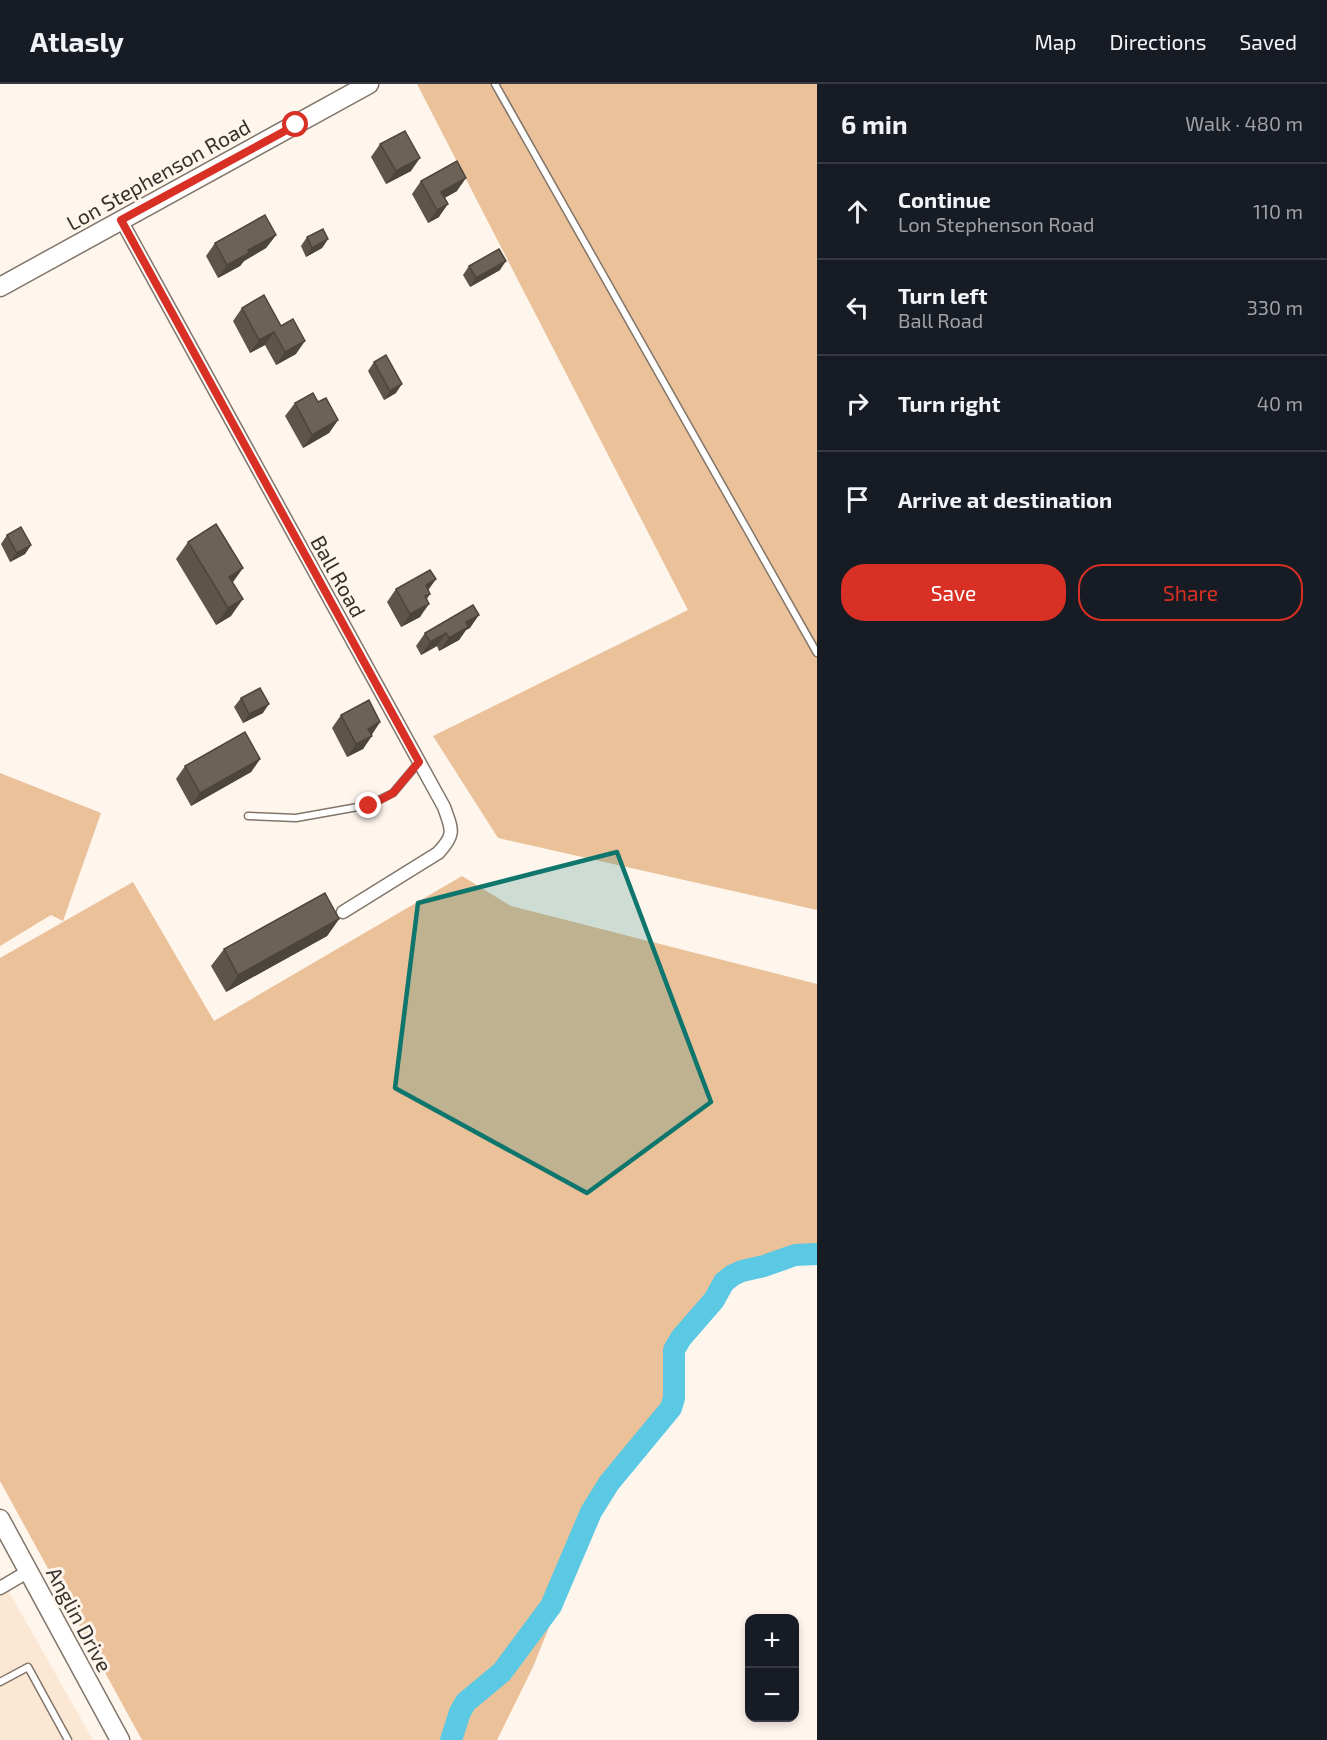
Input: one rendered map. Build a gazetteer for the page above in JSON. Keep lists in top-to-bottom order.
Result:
{
  "streets": {
    "street": ["Lon Stephenson Road", "Ball Road", "Anglin Drive"]
  },
  "crossings": [
    ["Lon Stephenson Road", "Ball Road"]
  ],
  "page": {
    "header": "Atlasly",
    "nav": ["Map", "Directions", "Saved"],
    "heading": ["6 min", "Walk · 480 m"],
    "list": [
      ["Continue", "Lon Stephenson Road", "110 m"],
      ["Turn left", "Ball Road", "330 m"],
      ["Turn right", "40 m"],
      "Arrive at destination"
    ],
    "buttons": ["Save", "Share"],
    "map_buttons": ["+", "−"]
  }
}
